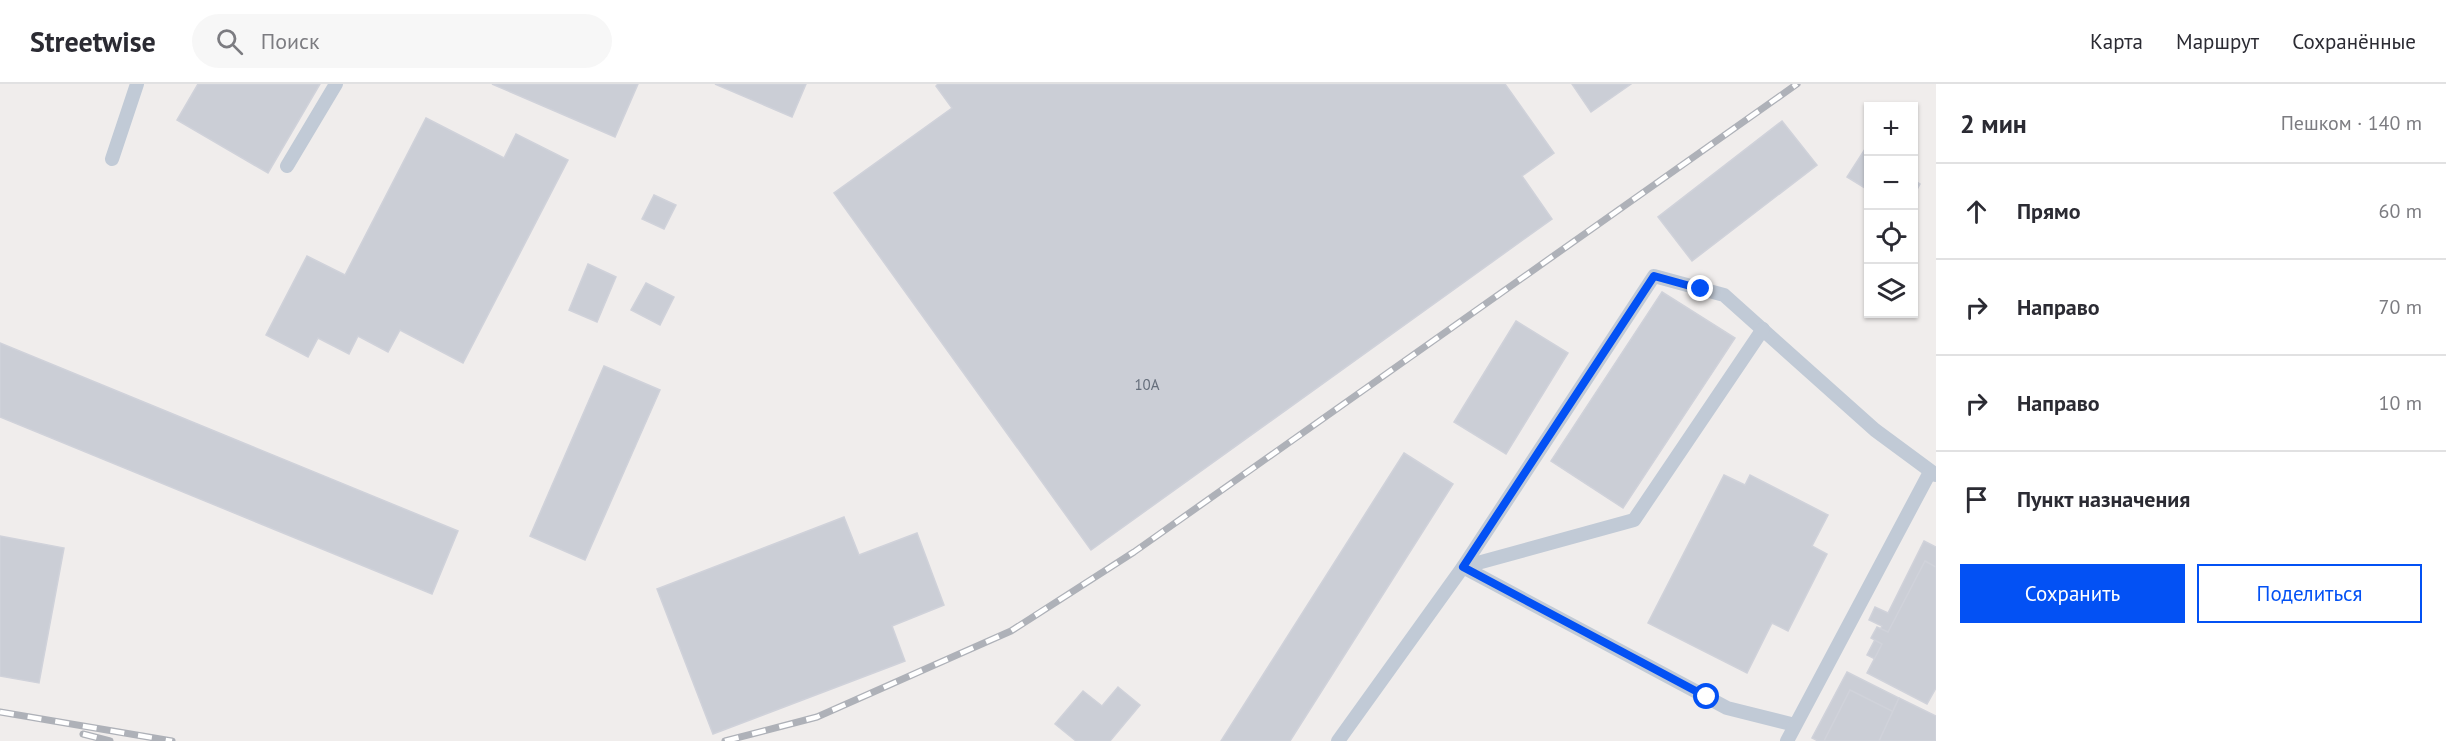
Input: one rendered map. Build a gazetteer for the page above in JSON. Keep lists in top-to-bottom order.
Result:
{
  "house_numbers": ["10А"],
  "page": {
    "header": "Streetwise",
    "search": "Поиск",
    "nav": ["Карта", "Маршрут", "Сохранённые"],
    "heading": ["2 мин", "Пешком · 140 m"],
    "map_buttons": ["+", "−"],
    "list": [
      ["Прямо", "60 m"],
      ["Направо", "70 m"],
      ["Направо", "10 m"],
      "Пункт назначения"
    ],
    "buttons": ["Сохранить", "Поделиться"]
  }
}
